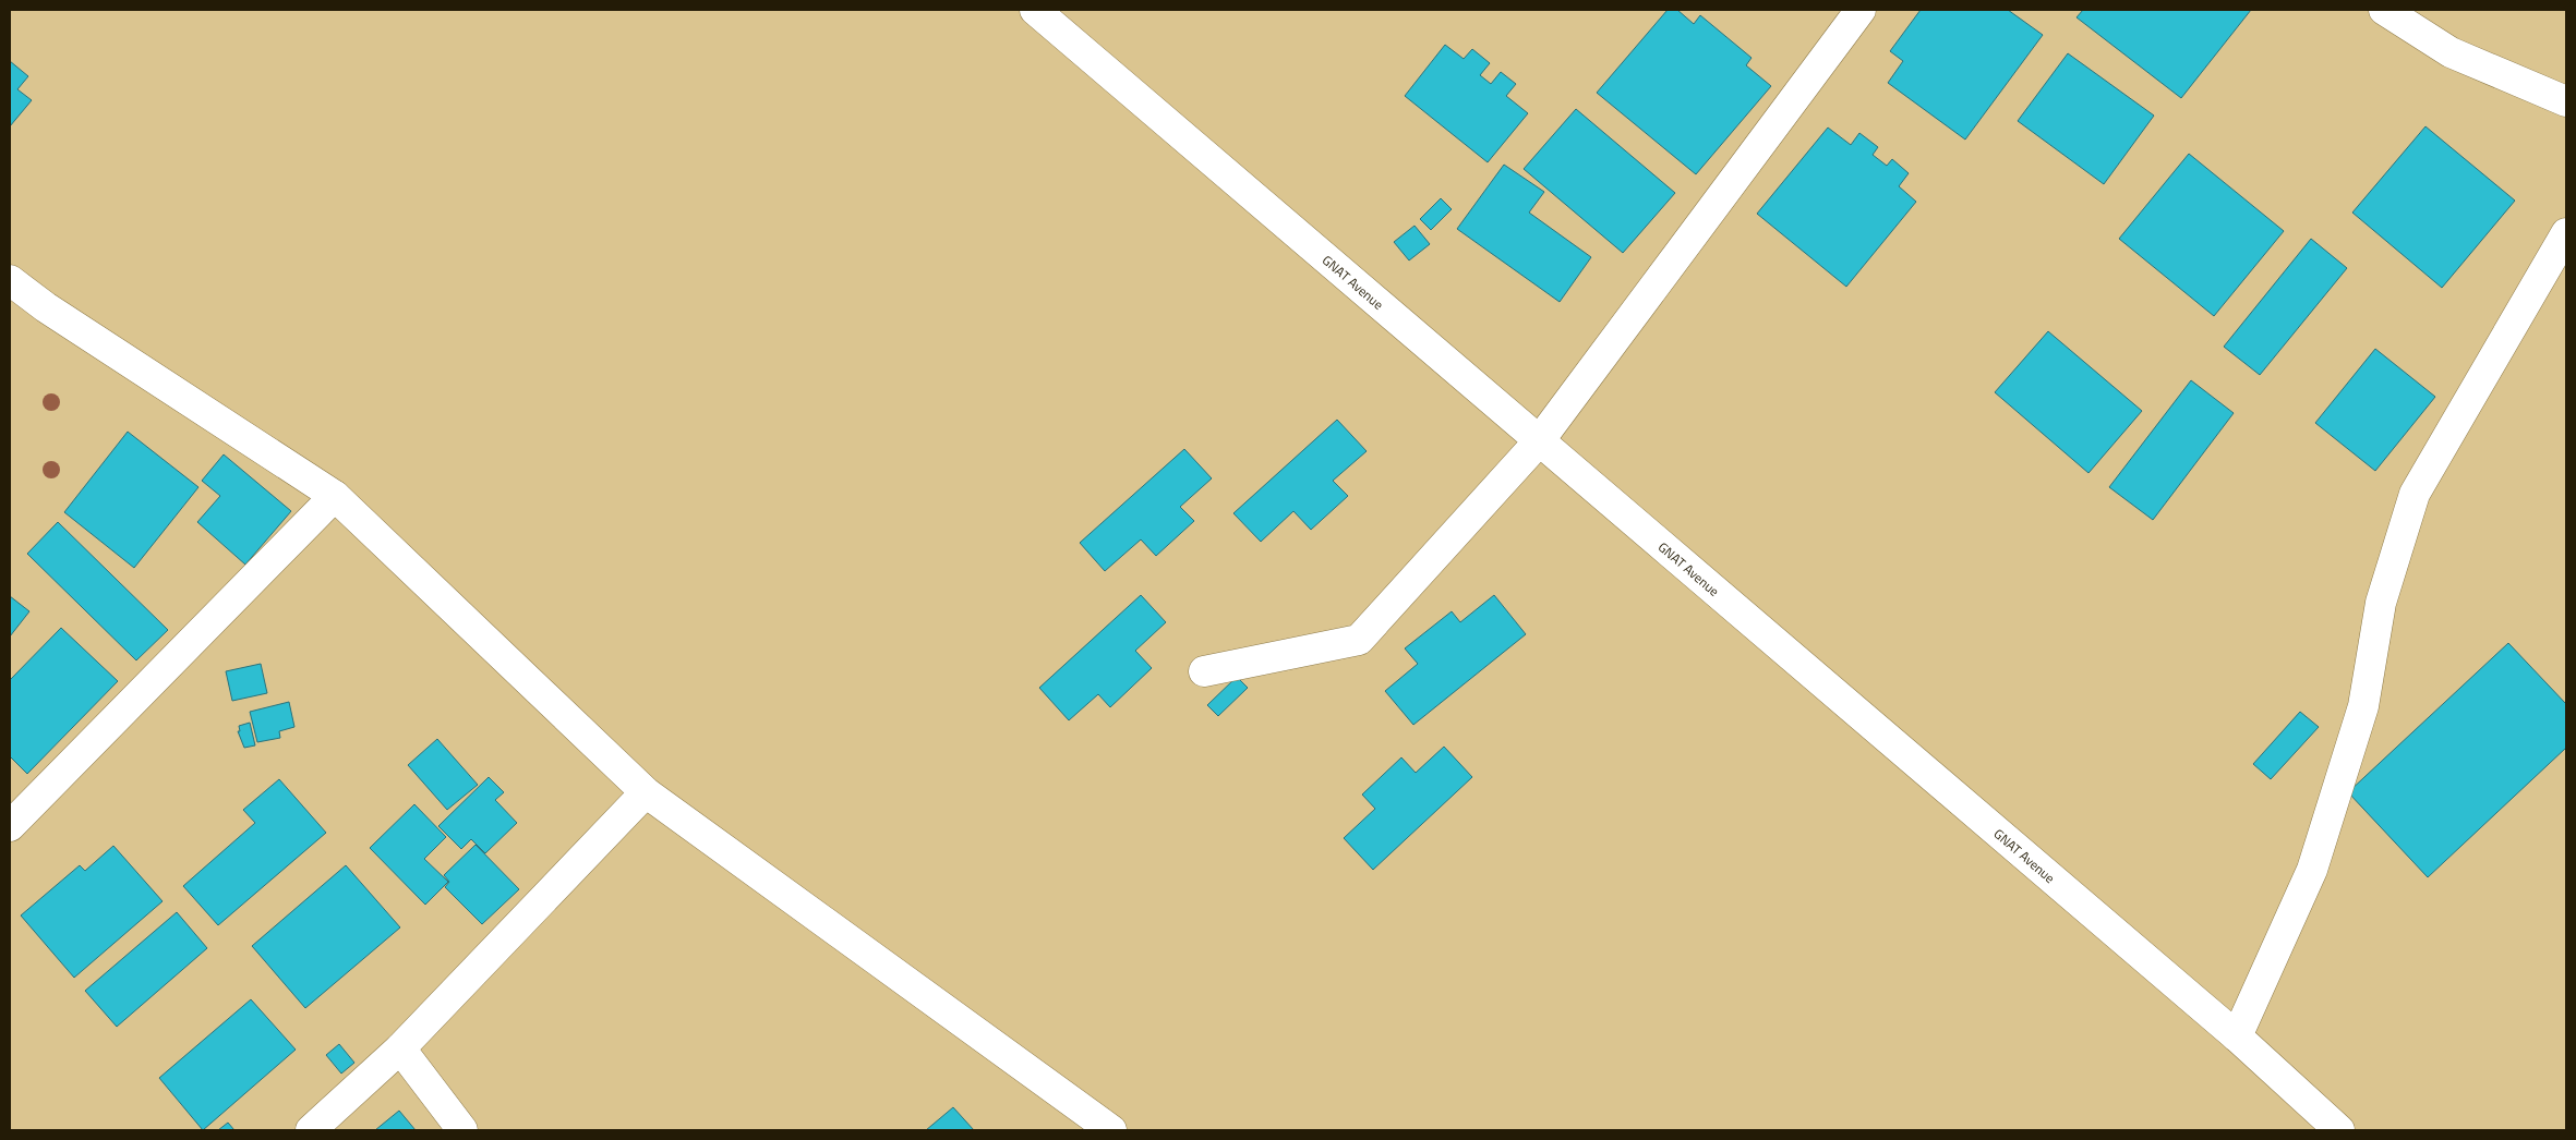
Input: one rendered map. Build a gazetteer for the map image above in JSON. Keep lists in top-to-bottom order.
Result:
{
  "streets": {
    "street": ["GNAT Avenue"]
  }
}
